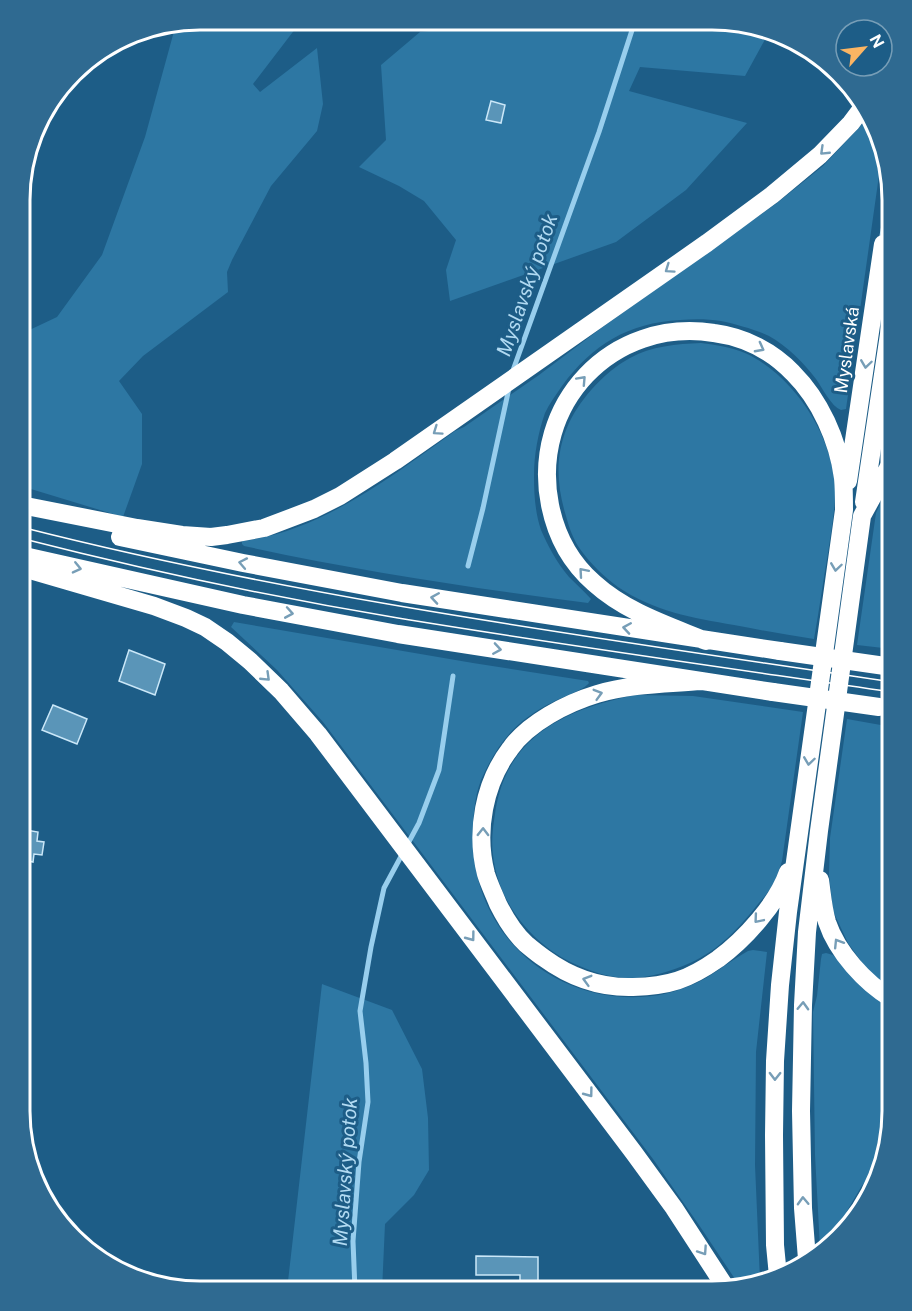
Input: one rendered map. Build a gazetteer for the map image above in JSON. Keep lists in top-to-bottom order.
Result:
{
  "streets": {
    "highway": ["Myslavská"]
  },
  "water": ["Myslavský potok"],
  "north": "top right"
}
